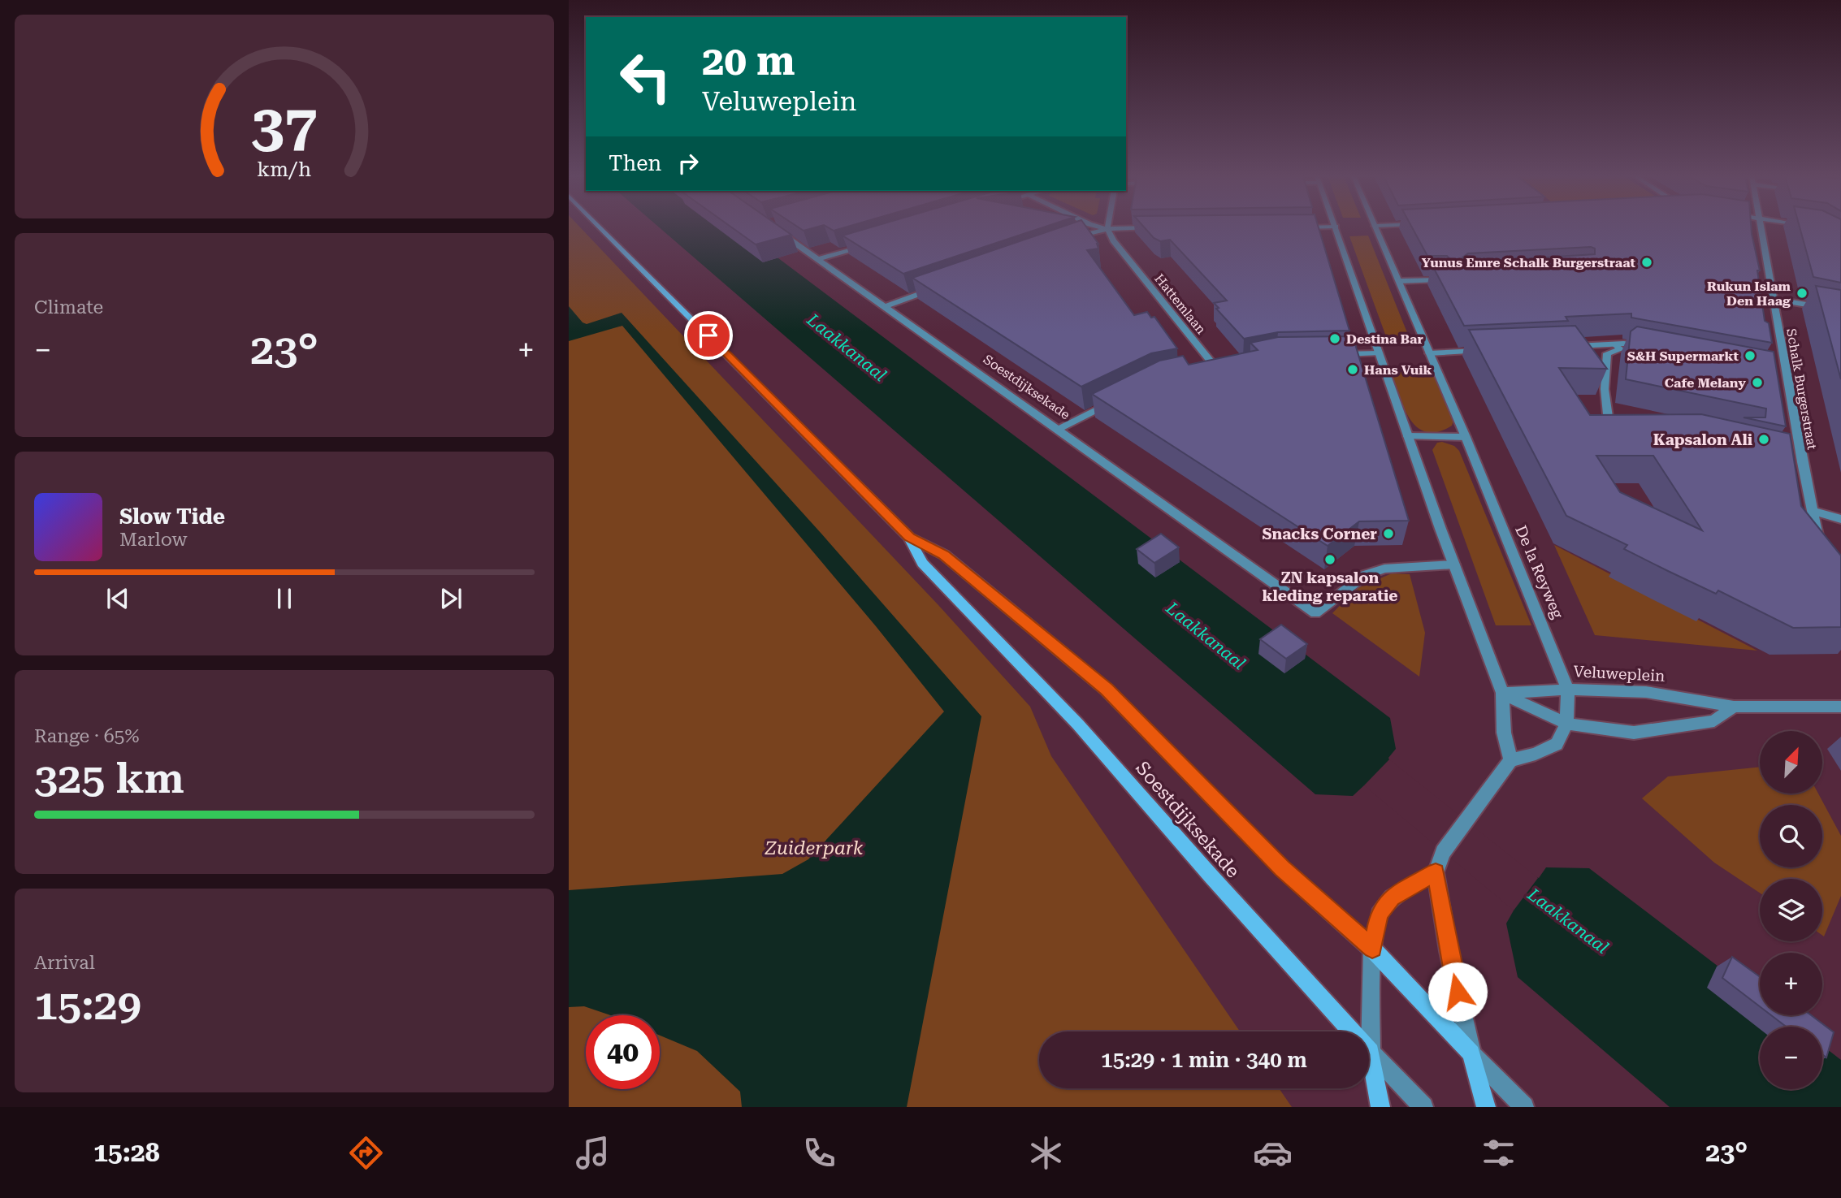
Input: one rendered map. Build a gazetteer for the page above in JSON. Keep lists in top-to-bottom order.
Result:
{
  "streets": {
    "main road": ["Soestdijksekade"],
    "street": [
      "Hattemlaan",
      "Schalk Burgerstraat",
      "De la Reyweg",
      "Veluweplein"
    ]
  },
  "crossings": [
    ["De la Reyweg", "Veluweplein"]
  ],
  "water": ["Laakkanaal"],
  "parks": ["Zuiderpark"],
  "places": [
    "Yunus Emre Schalk Burgerstraat",
    "Rukun Islam Den Haag",
    "Destina Bar",
    "S&H Supermarkt",
    "Hans Vuik",
    "Cafe Melany",
    "Kapsalon Ali",
    "Snacks Corner",
    "ZN kapsalon kleding reparatie"
  ],
  "north": "top right",
  "page": {
    "turn": ["20 m", "Veluweplein"],
    "then": "Then",
    "tile": [
      "Climate",
      ["Range · 65%", "325 km"],
      ["Arrival", "15:29"]
    ],
    "heat": ["−", "23°", "+"],
    "song": ["Slow Tide", "Marlow"],
    "map_buttons": ["+", "−"],
    "limit": "40",
    "trip": "15:29 · 1 min · 340 m",
    "tabs": ["15:28", "23°"],
    "gauge": ["37", "km/h"]
  }
}
